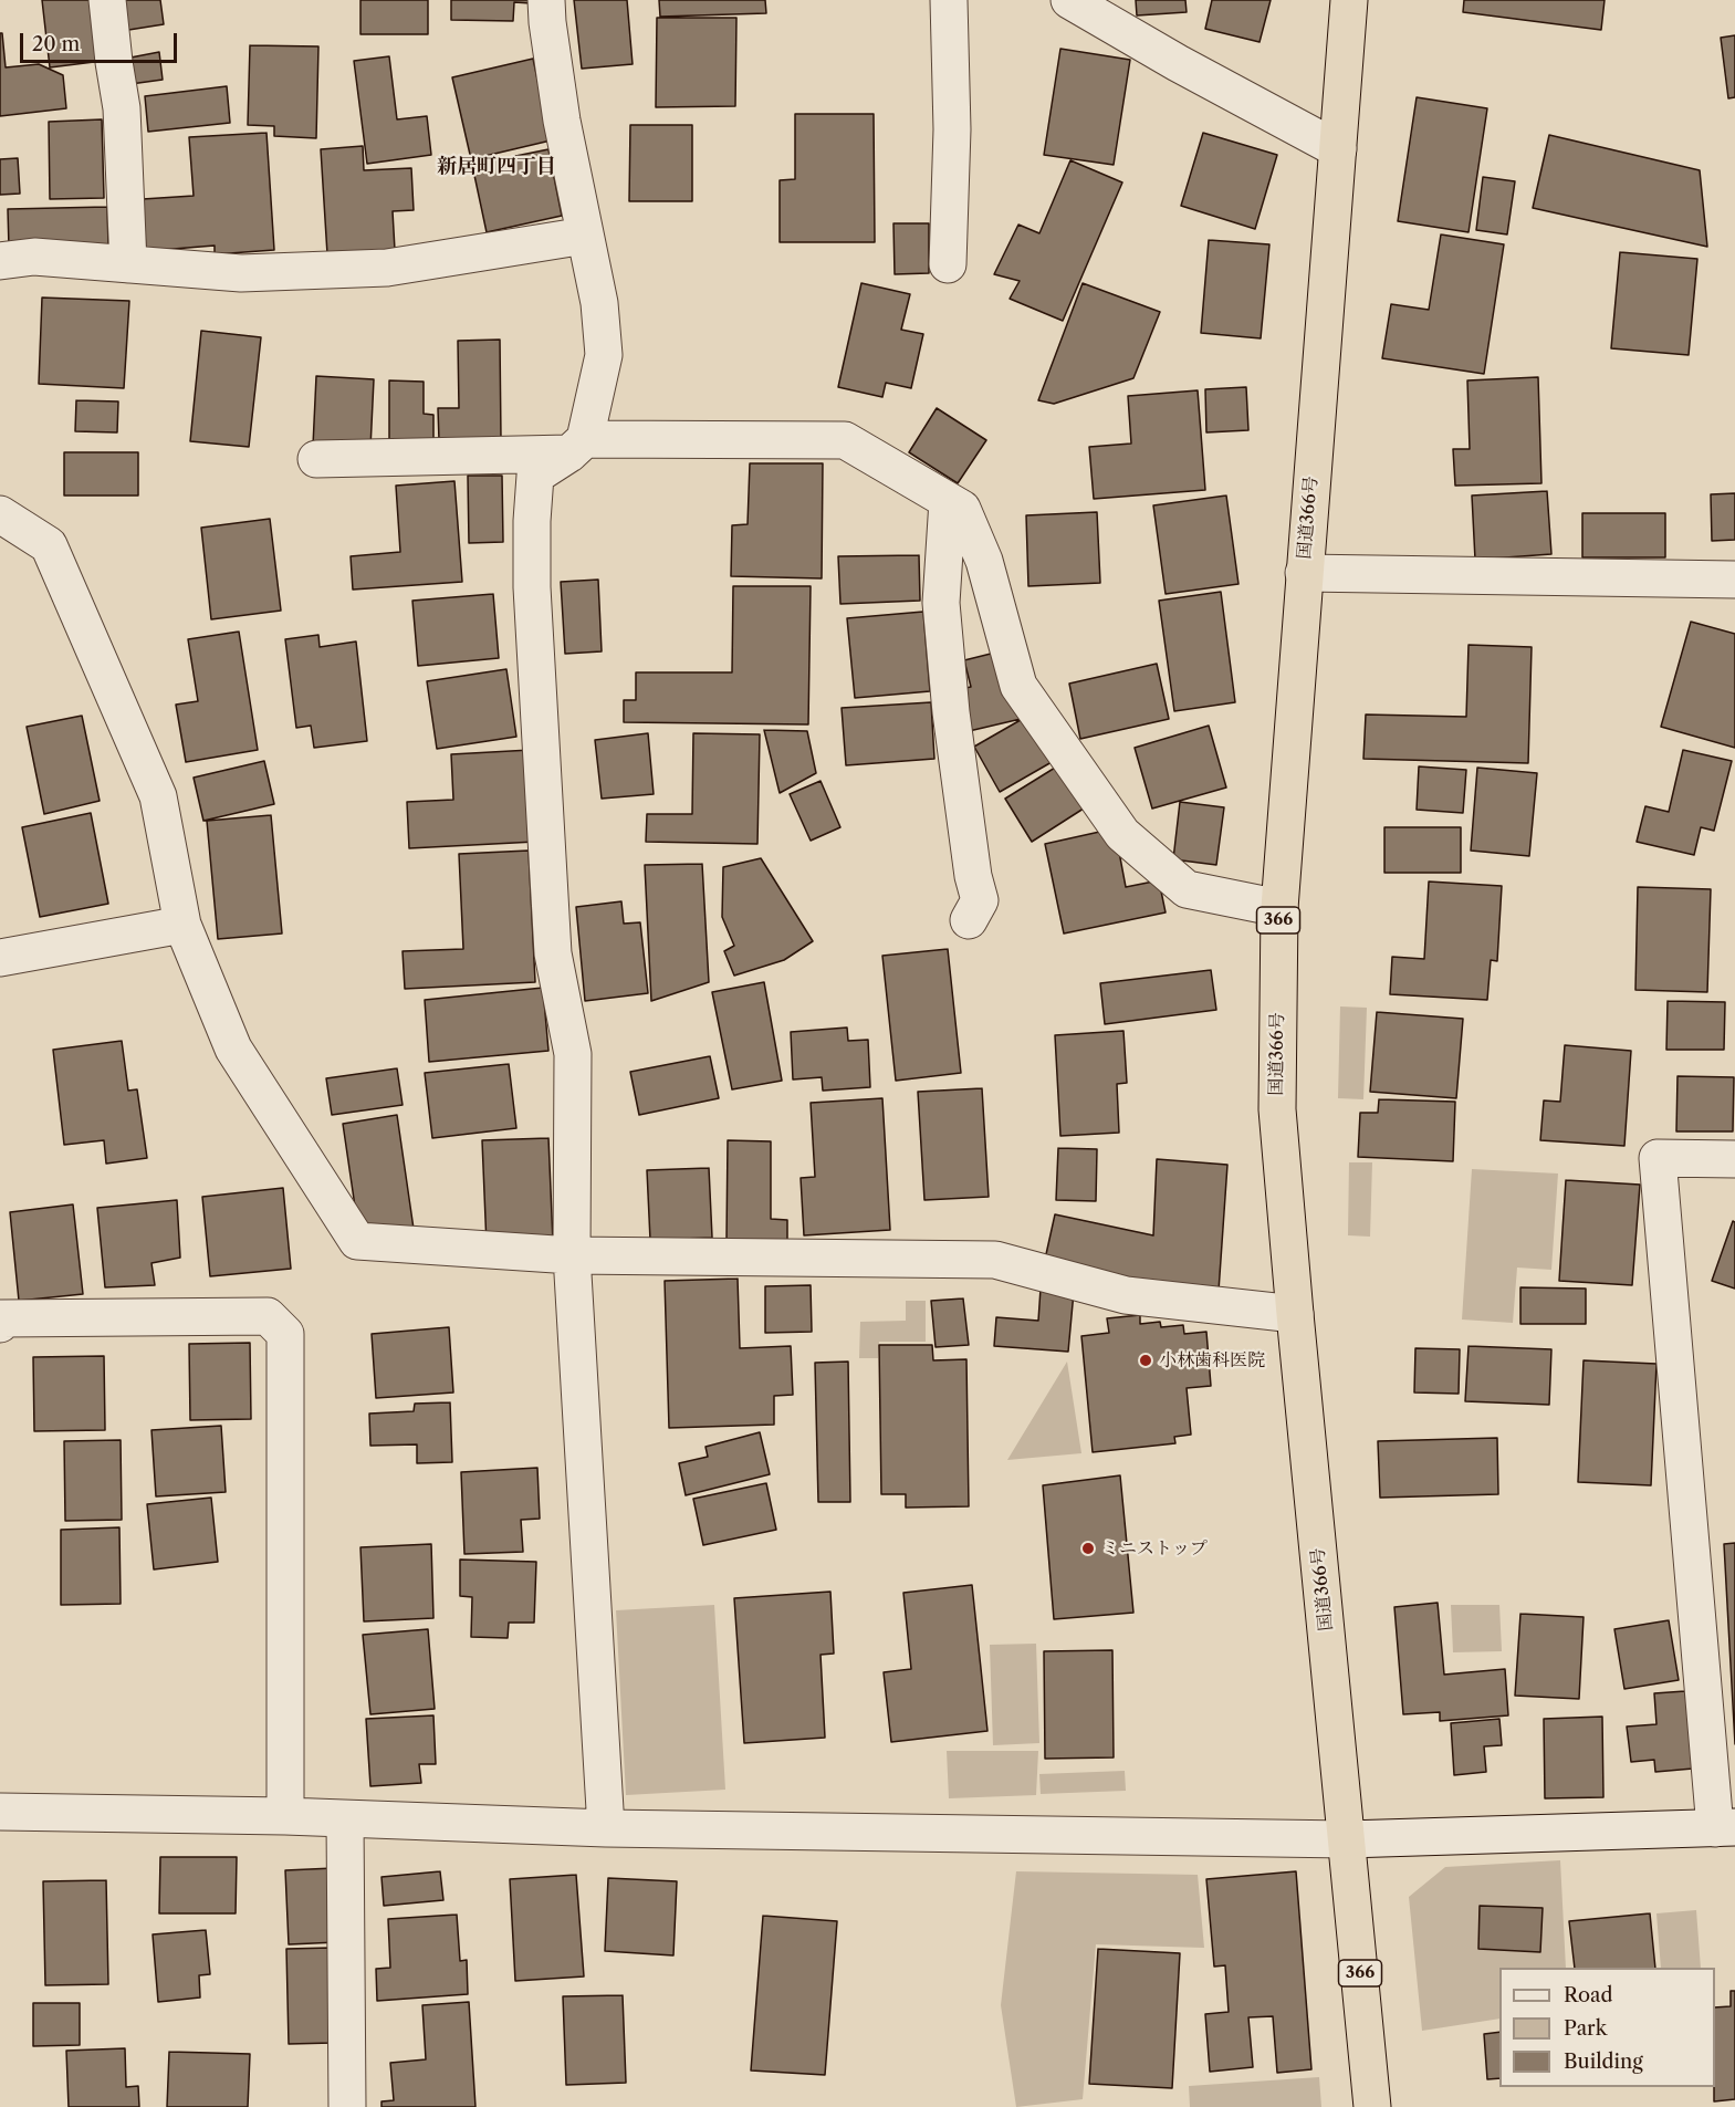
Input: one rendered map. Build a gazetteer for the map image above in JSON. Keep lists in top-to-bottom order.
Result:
{
  "streets": {
    "highway": ["国道366号", "366"]
  },
  "districts": ["新居町四丁目"],
  "places": ["小林歯科医院", "ミニストップ"],
  "legend": ["Road", "Park", "Building"],
  "scale_bar": "20 m"
}
